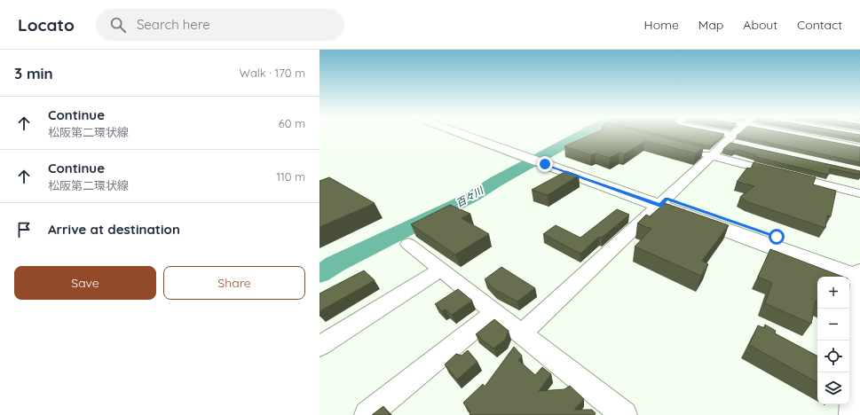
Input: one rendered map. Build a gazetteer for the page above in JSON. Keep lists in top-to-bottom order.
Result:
{
  "water": ["百々川"],
  "page": {
    "header": "Locato",
    "search": "Search here",
    "nav": [
      "Home",
      "Map",
      "About",
      "Contact"
    ],
    "heading": ["3 min", "Walk · 170 m"],
    "list": [
      ["Continue", "松阪第二環状線", "60 m"],
      ["Continue", "松阪第二環状線", "110 m"],
      "Arrive at destination"
    ],
    "buttons": ["Save", "Share"],
    "map_buttons": ["+", "−"]
  }
}
